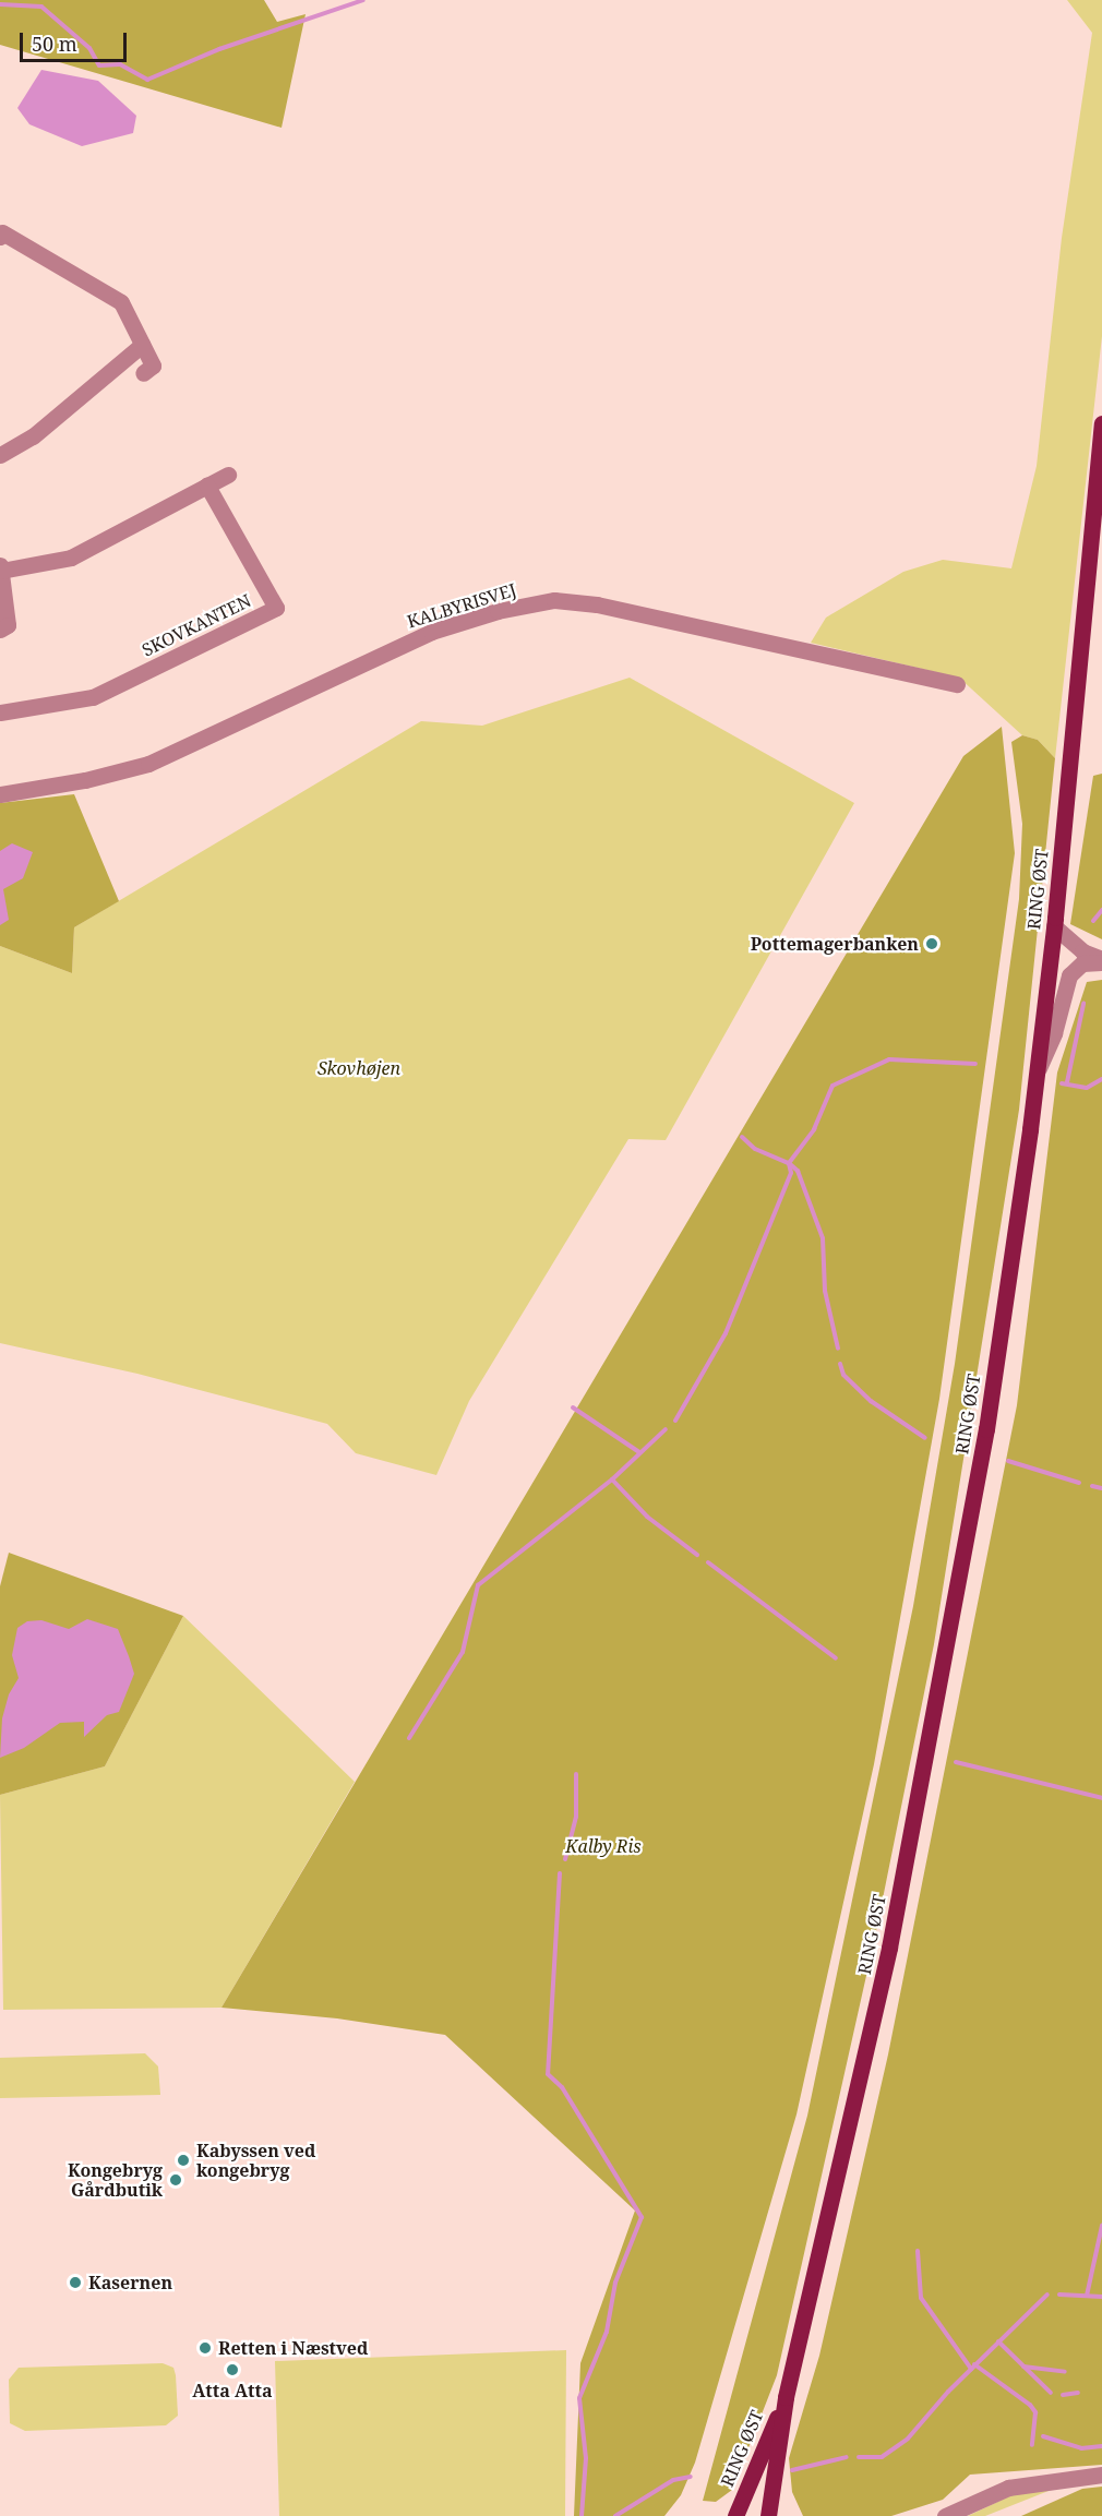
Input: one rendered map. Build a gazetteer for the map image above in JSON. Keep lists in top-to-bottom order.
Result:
{
  "streets": {
    "main road": ["RING ØST"],
    "street": ["KALBYRISVEJ", "SKOVKANTEN"]
  },
  "parks": ["Skovhøjen", "Kalby Ris"],
  "places": [
    "Pottemagerbanken",
    "Kabyssen ved kongebryg",
    "Kongebryg Gårdbutik",
    "Kasernen",
    "Retten i Næstved",
    "Atta Atta"
  ],
  "scale_bar": "50 m"
}
